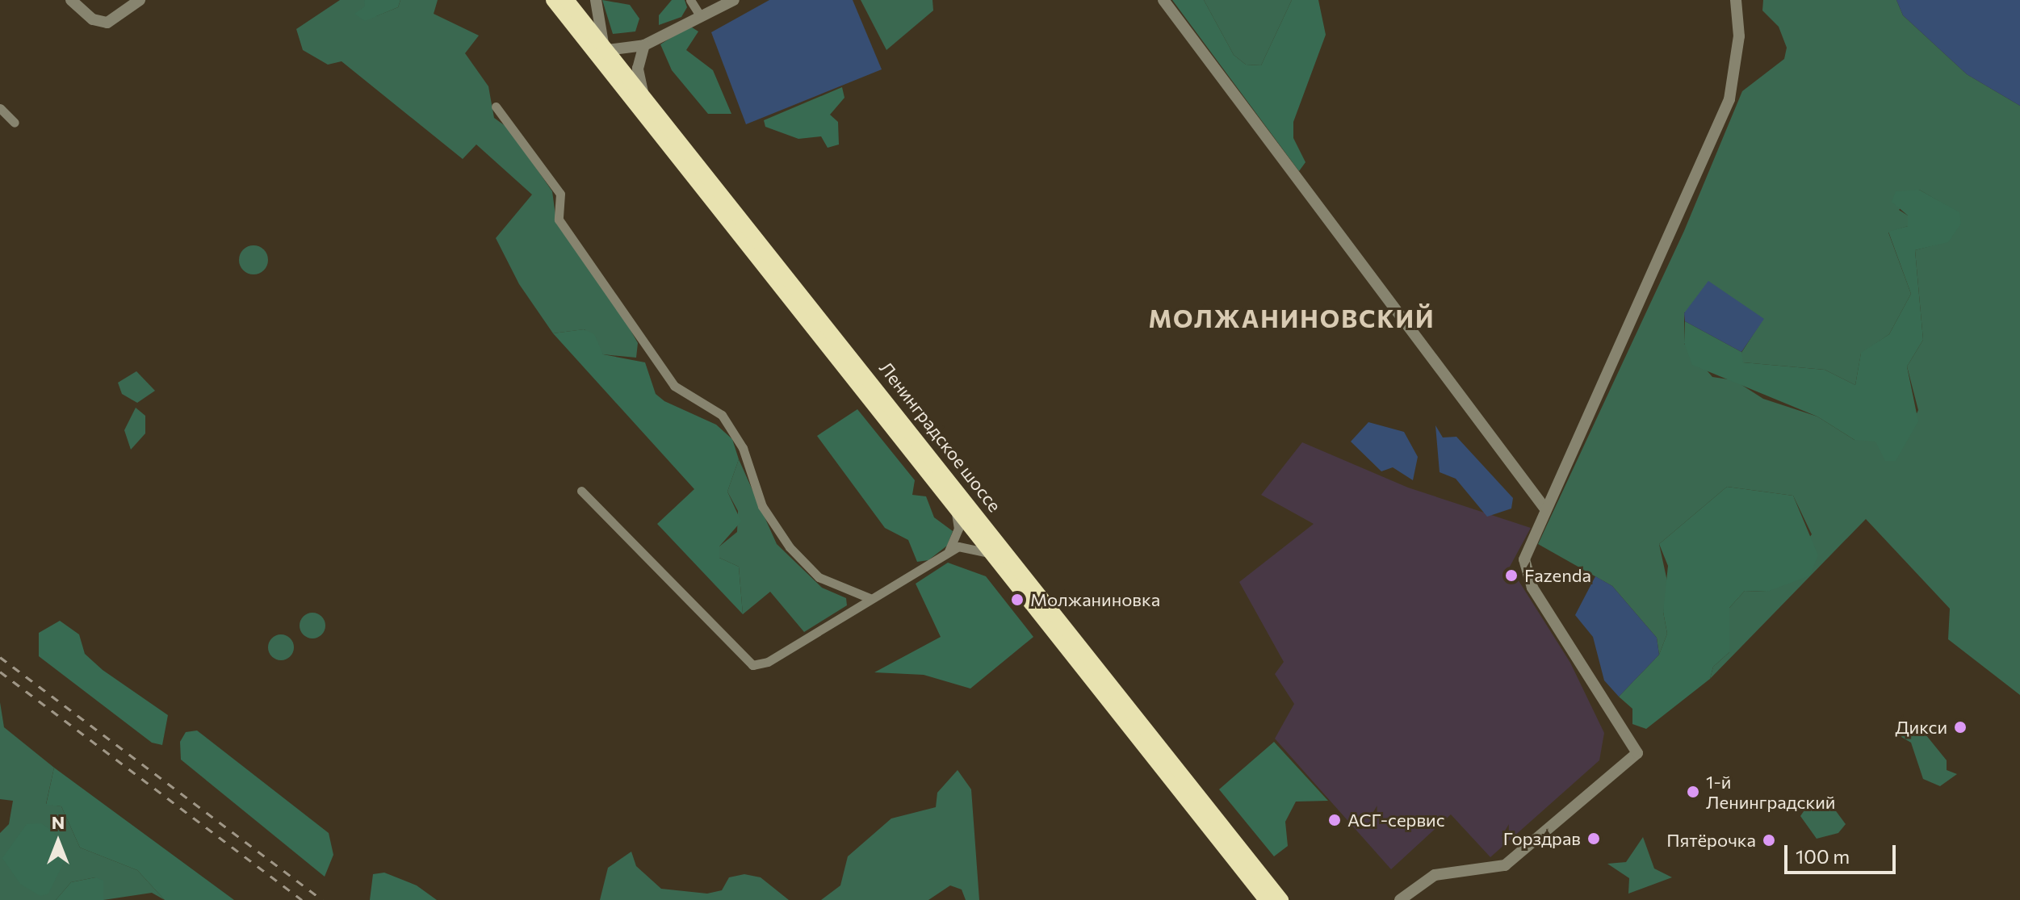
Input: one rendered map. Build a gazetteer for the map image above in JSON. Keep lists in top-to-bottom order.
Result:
{
  "streets": {
    "highway": ["Ленинградское шоссе"]
  },
  "districts": ["МОЛЖАНИНОВСКИЙ"],
  "places": [
    "Fazenda",
    "Молжаниновка",
    "Дикси",
    "1-й Ленинградский",
    "АСГ-сервис",
    "Горздрав",
    "Пятёрочка"
  ],
  "scale_bar": "100 m",
  "north": "top"
}
